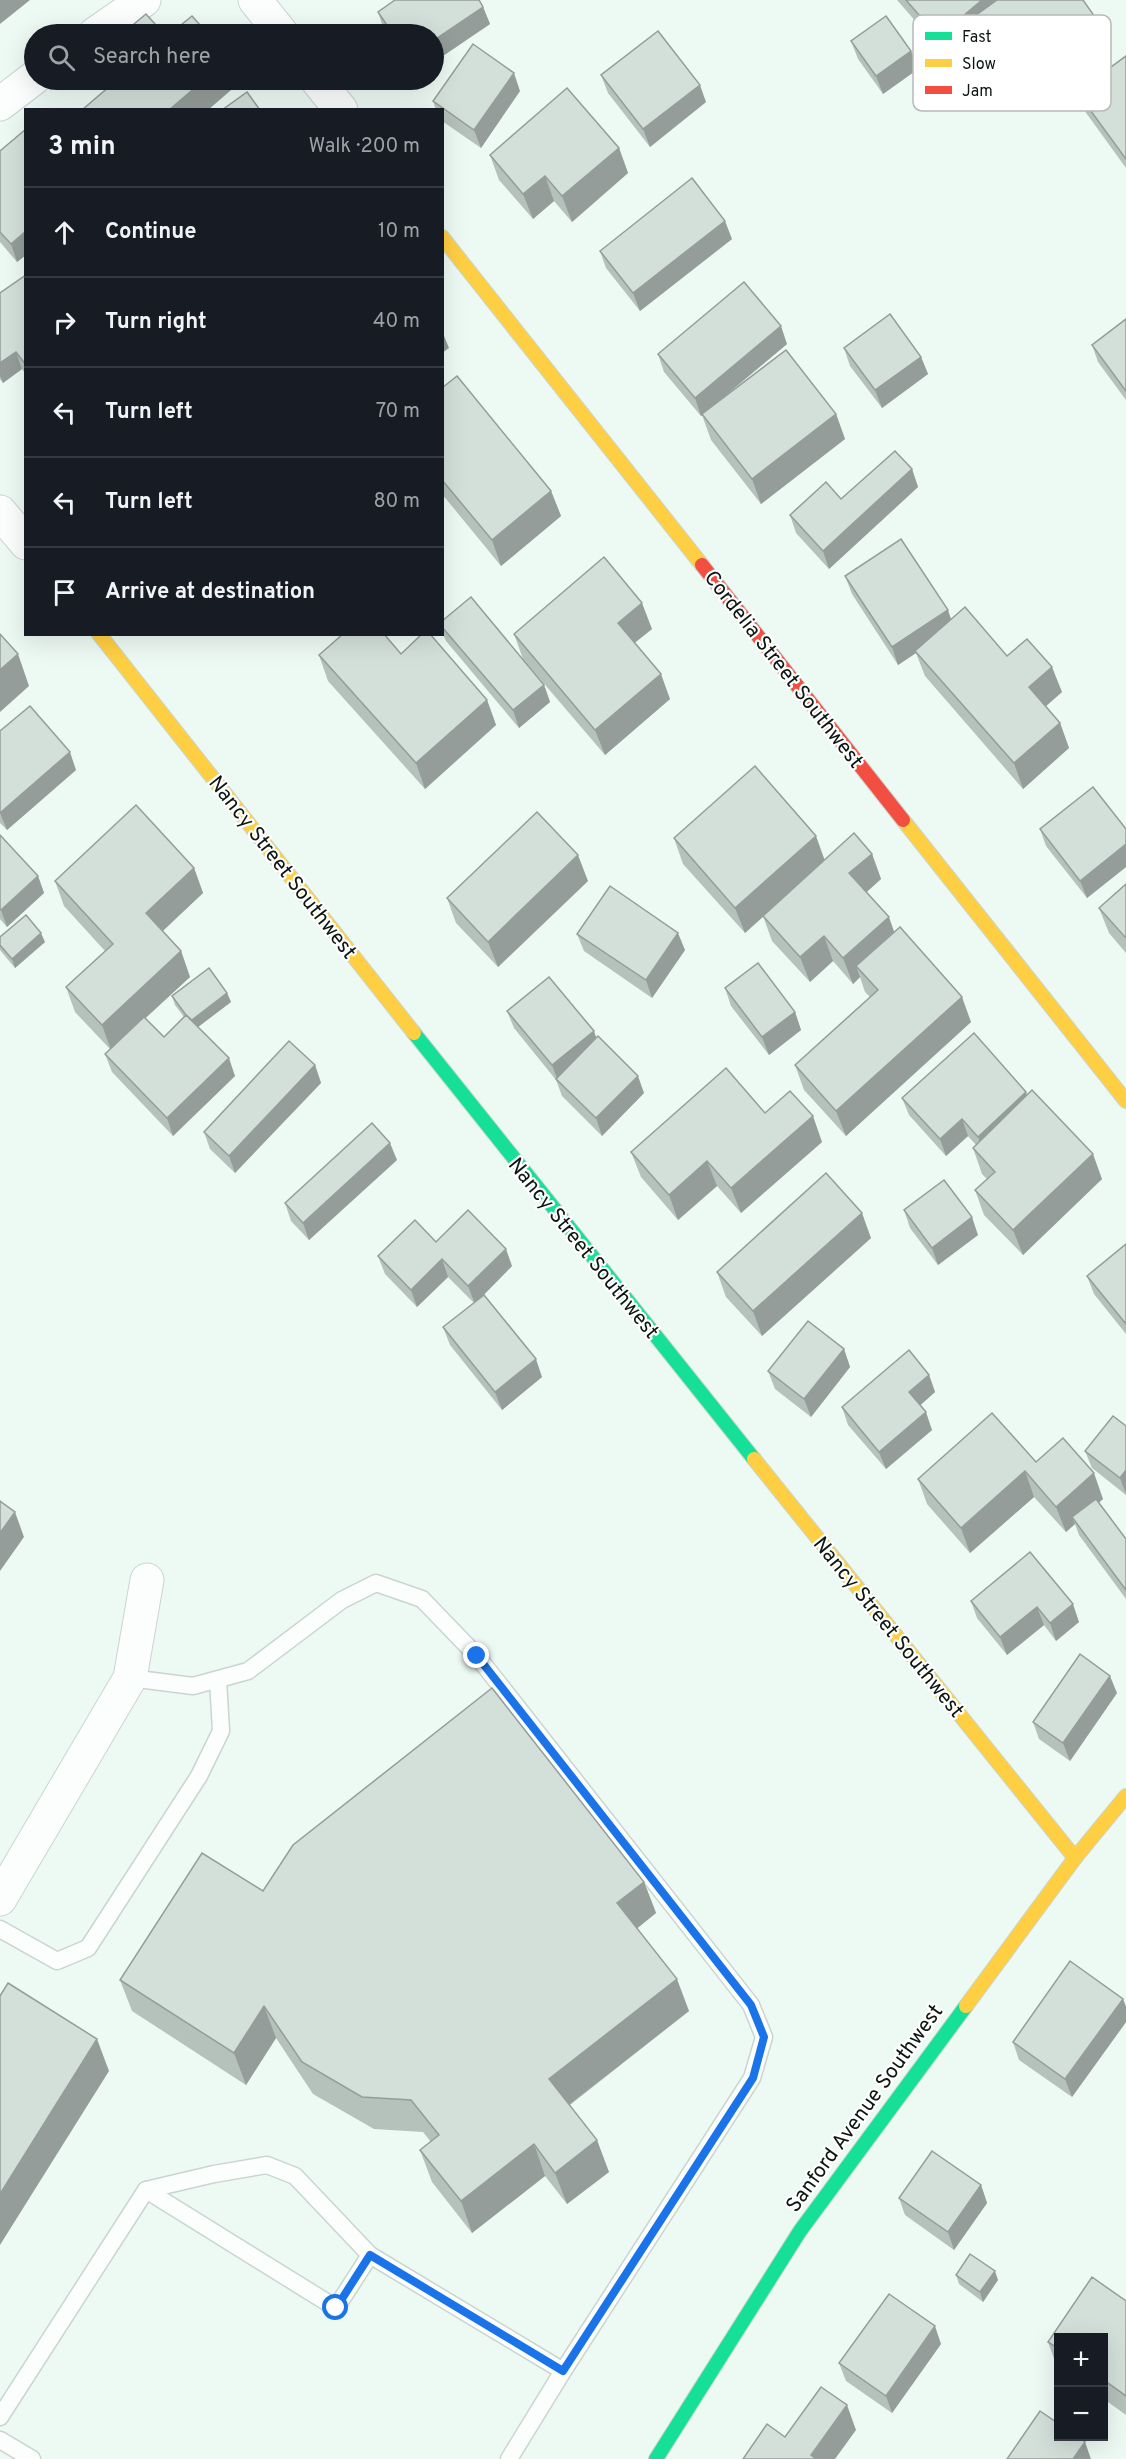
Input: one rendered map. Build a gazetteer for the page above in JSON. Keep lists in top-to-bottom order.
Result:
{
  "streets": {
    "street": ["Cordelia Street Southwest", "Nancy Street Southwest", "Sanford Avenue Southwest"]
  },
  "crossings": [
    ["Nancy Street Southwest", "Sanford Avenue Southwest"]
  ],
  "legend": ["Fast", "Slow", "Jam"],
  "page": {
    "search": "Search here",
    "heading": ["3 min", "Walk · 200 m"],
    "list": [
      ["Continue", "10 m"],
      ["Turn right", "40 m"],
      ["Turn left", "70 m"],
      ["Turn left", "80 m"],
      "Arrive at destination"
    ],
    "map_buttons": ["+", "−"]
  }
}
